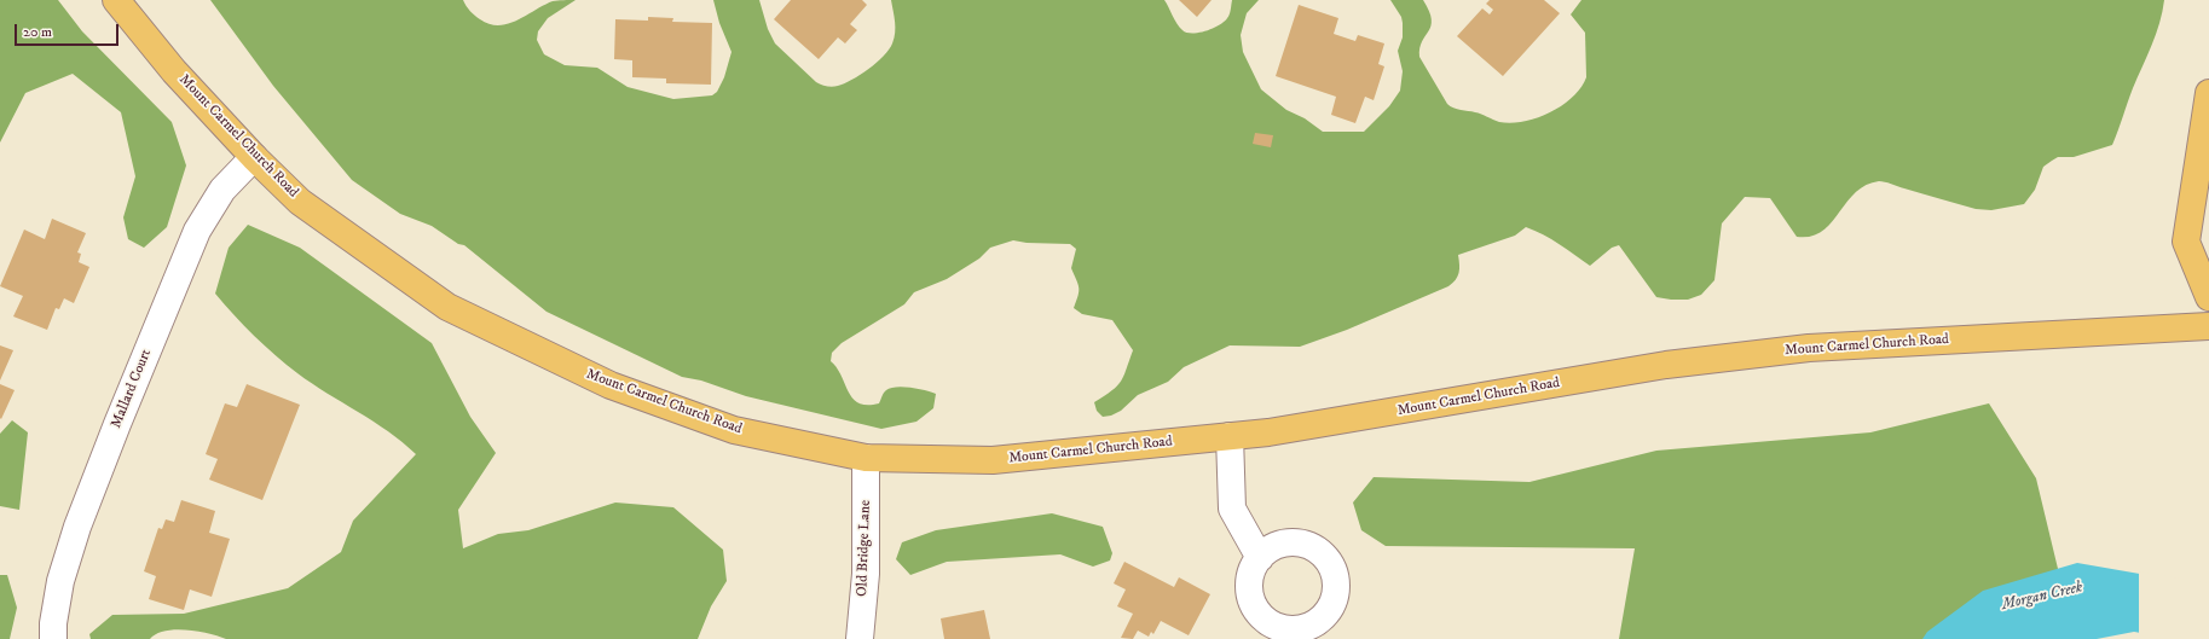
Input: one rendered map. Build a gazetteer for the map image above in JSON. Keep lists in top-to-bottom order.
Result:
{
  "streets": {
    "main road": ["Mount Carmel Church Road"],
    "street": ["Mallard Court", "Old Bridge Lane"]
  },
  "crossings": [
    ["Mount Carmel Church Road", "Mallard Court"],
    ["Mount Carmel Church Road", "Old Bridge Lane"]
  ],
  "water": ["Morgan Creek"],
  "scale_bar": "20 m"
}
